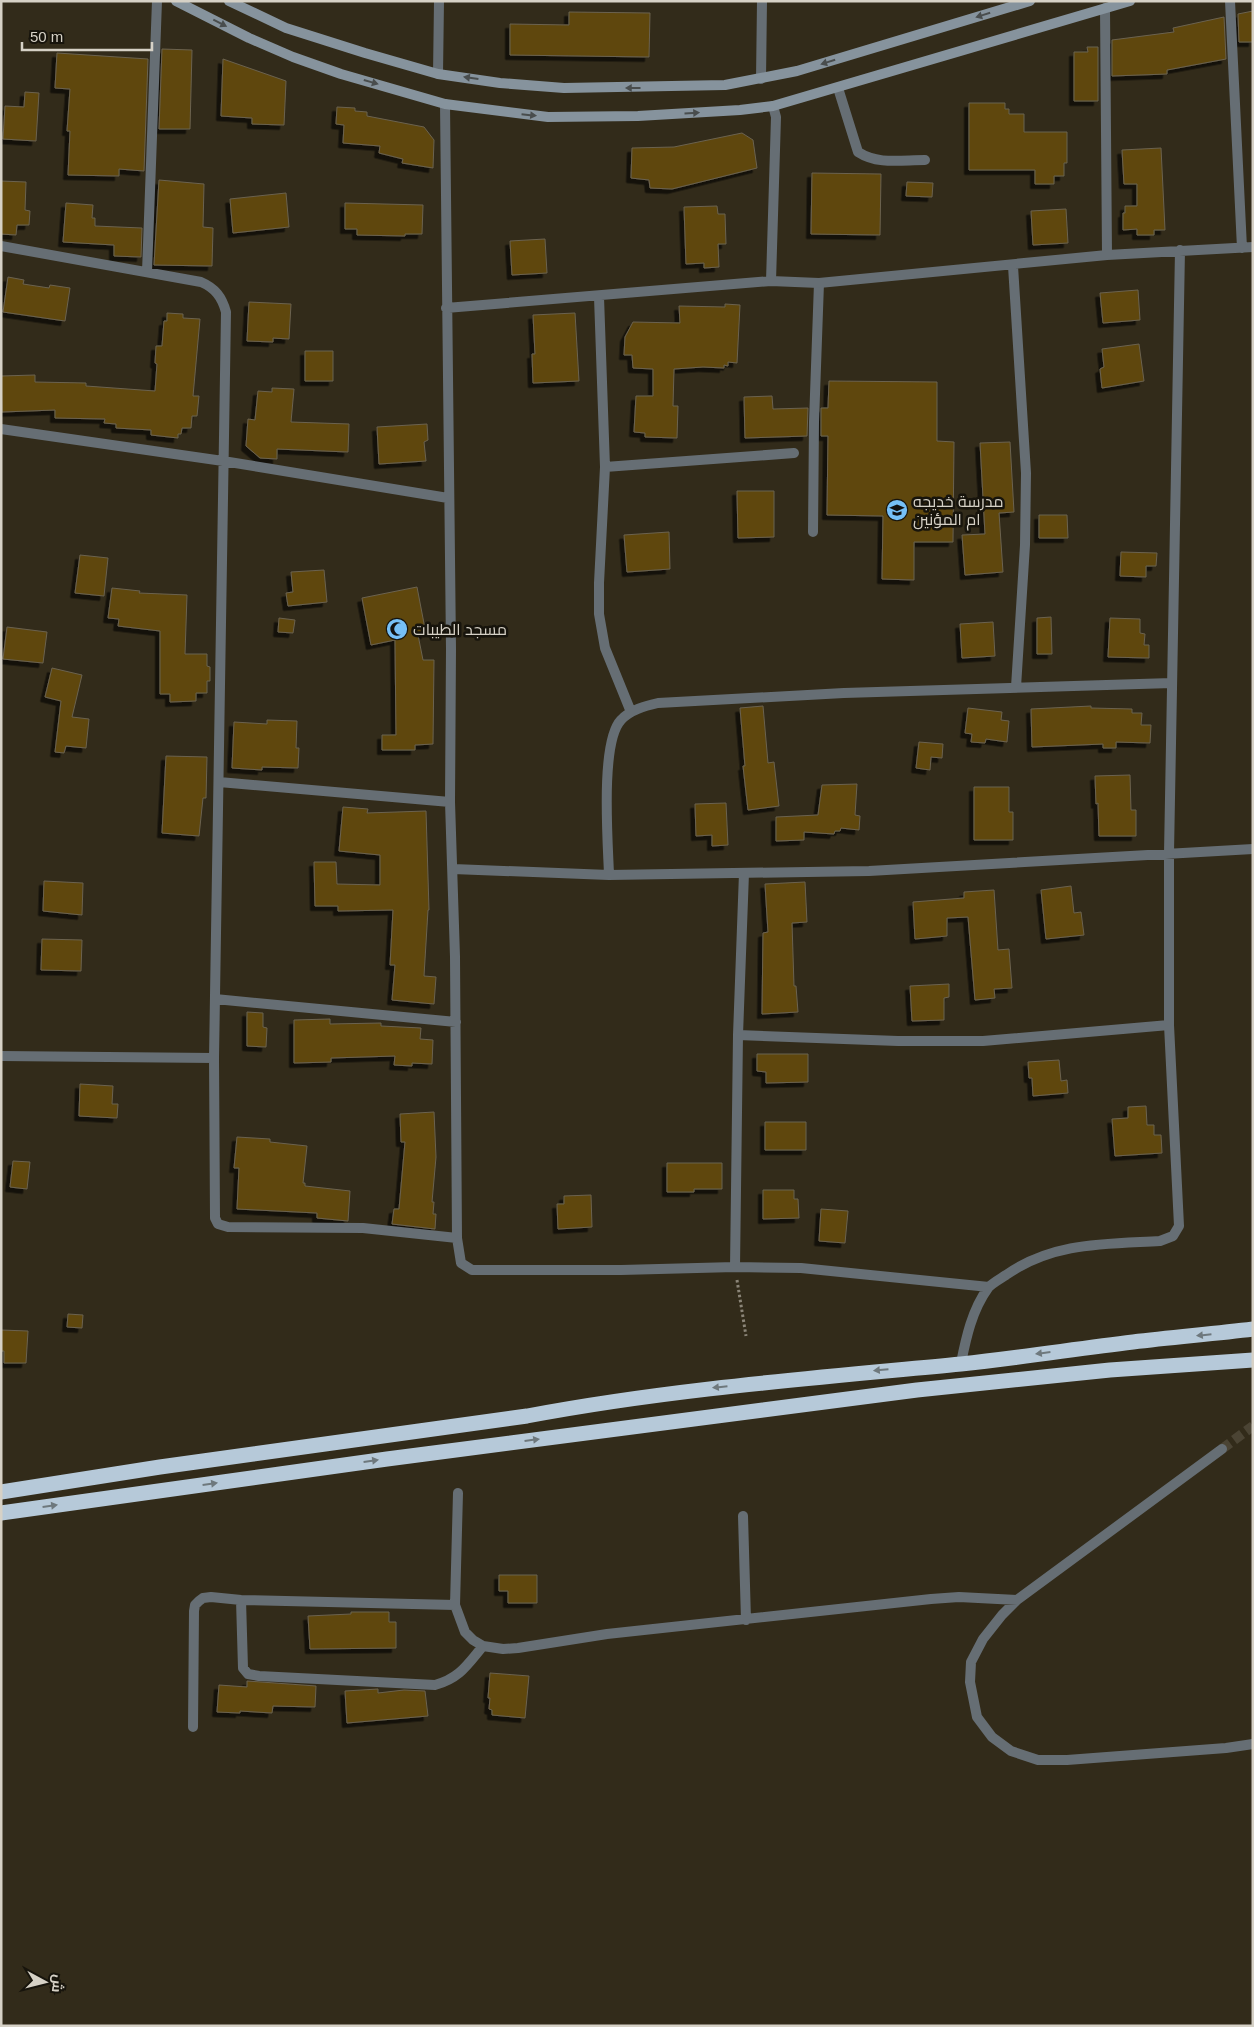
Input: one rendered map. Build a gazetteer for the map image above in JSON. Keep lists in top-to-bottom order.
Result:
{
  "places": {
    "school or university": ["مدرسة خديجه ام المؤنين"],
    "mosque": ["مسجد الطيبات"]
  },
  "scale_bar": "50 m",
  "north": "right"
}
